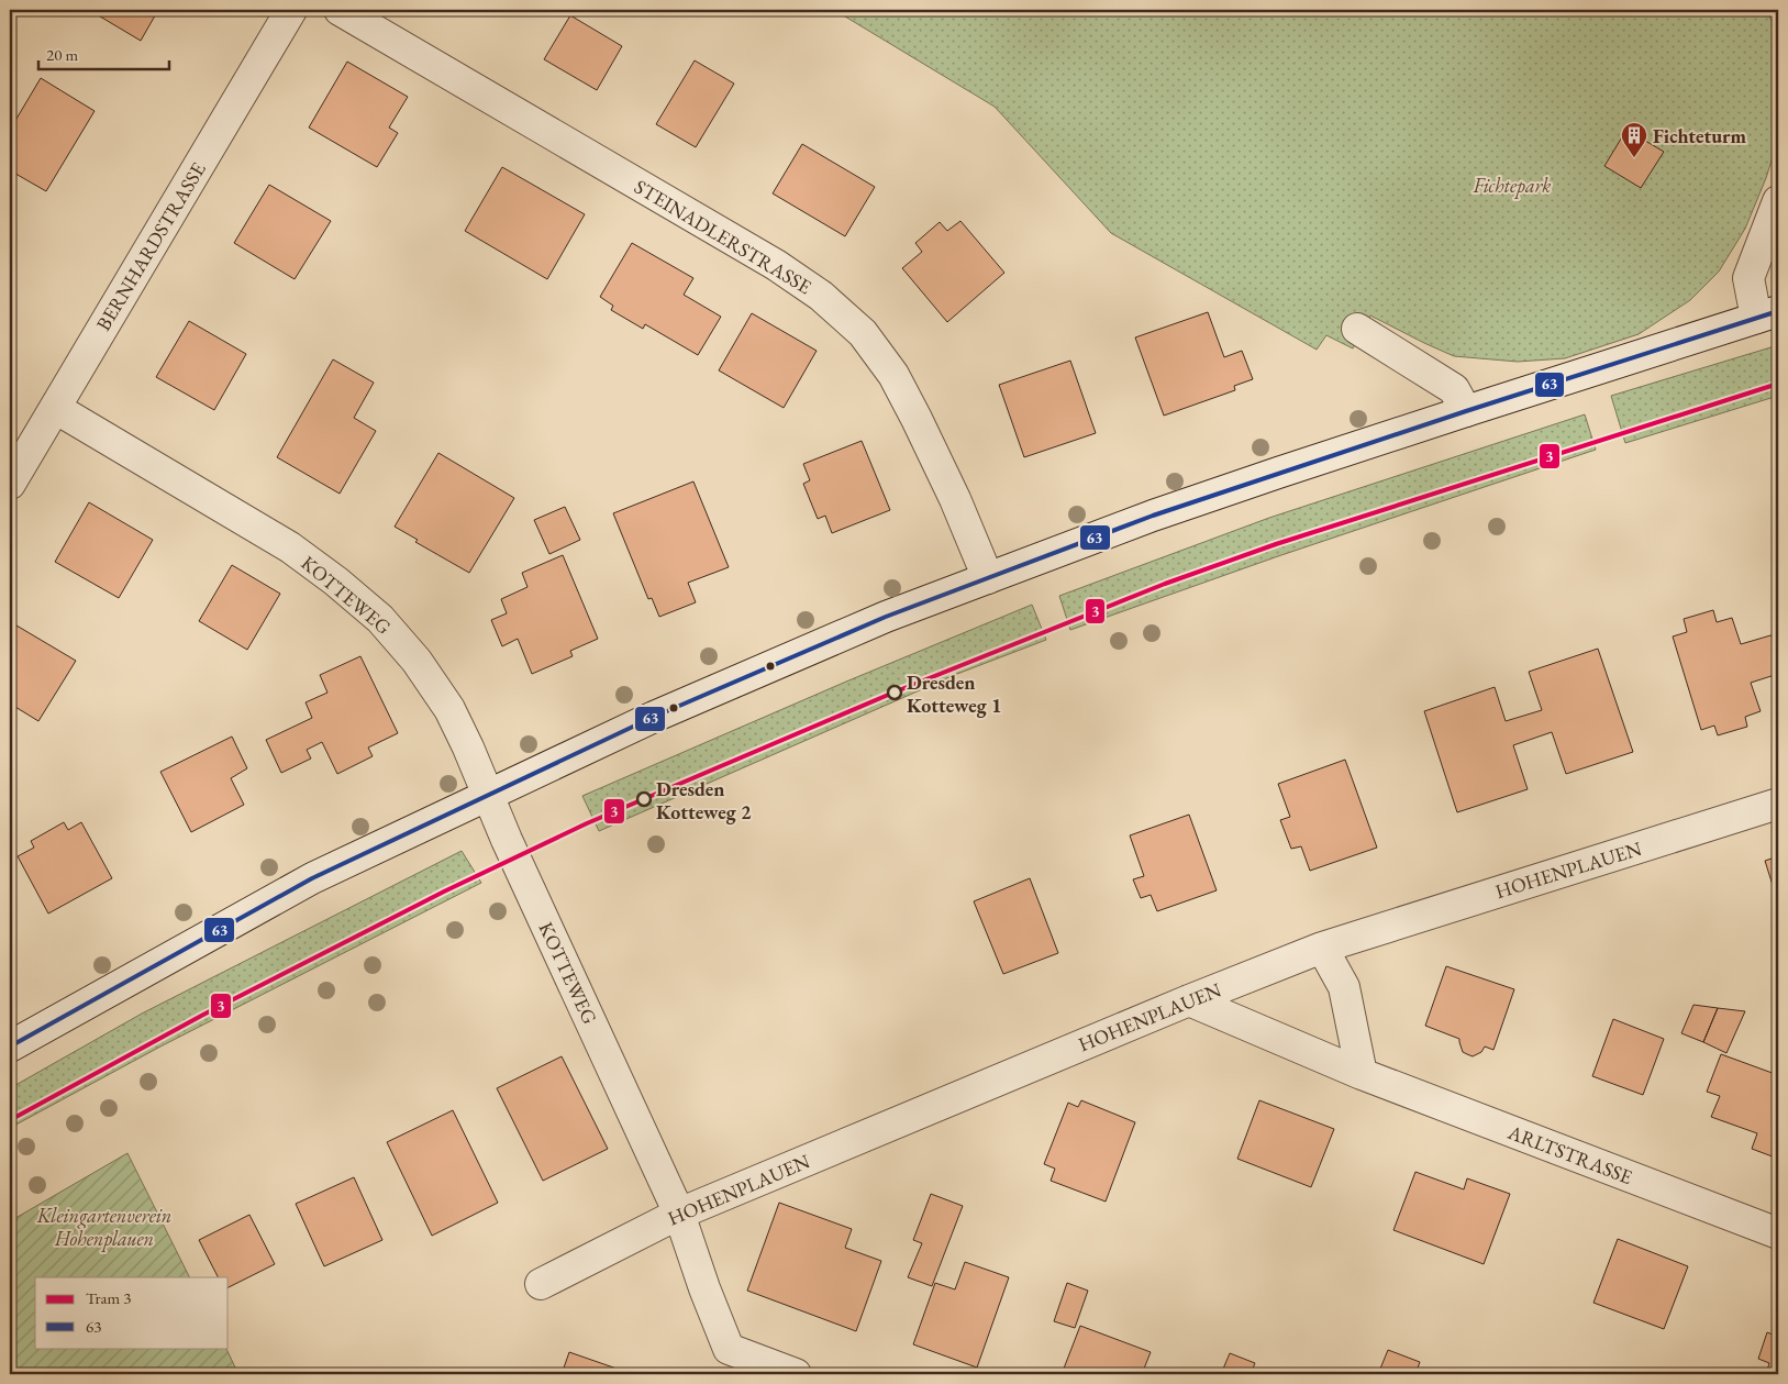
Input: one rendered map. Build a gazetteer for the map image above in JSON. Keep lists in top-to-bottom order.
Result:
{
  "streets": {
    "street": [
      "STEINADLERSTRASSE",
      "BERNHARDSTRASSE",
      "KOTTEWEG",
      "HOHENPLAUEN",
      "ARLTSTRASSE"
    ]
  },
  "crossings": [
    ["BERNHARDSTRASSE", "KOTTEWEG"],
    ["KOTTEWEG", "HOHENPLAUEN"],
    ["HOHENPLAUEN", "ARLTSTRASSE"]
  ],
  "parks": ["Fichtepark", "Kleingartenverein Hohenplauen"],
  "places": {
    "building": ["Fichteturm"],
    "other": ["Dresden Kotteweg 1", "Dresden Kotteweg 2"]
  },
  "lines": ["transit line 63", "tram line 3"],
  "legend": ["Tram 3", "63"],
  "scale_bar": "20 m"
}
